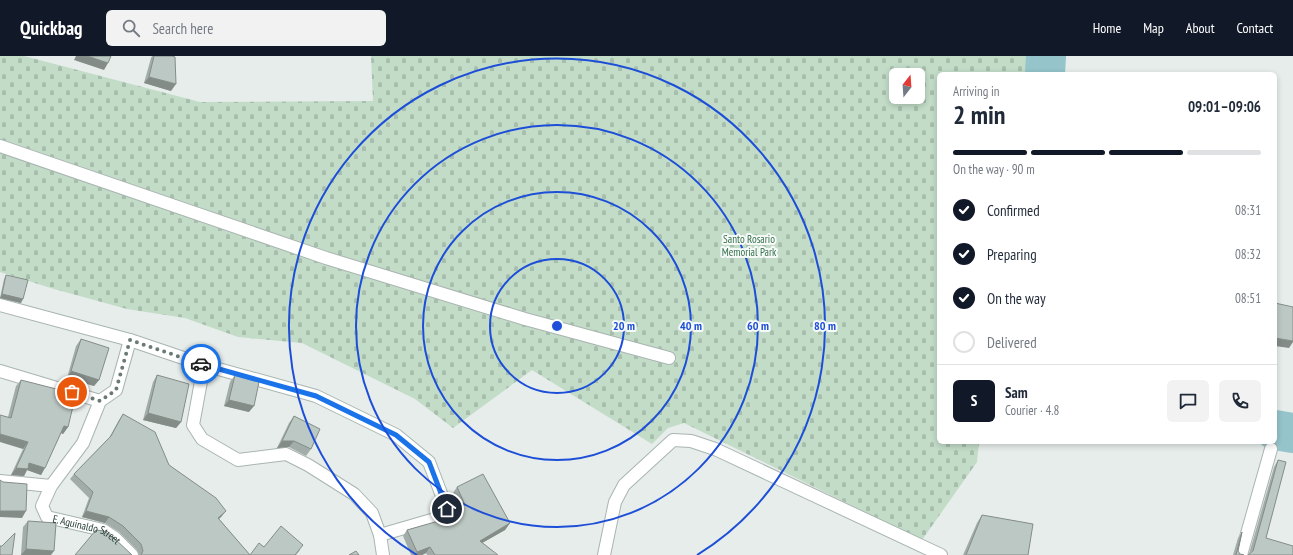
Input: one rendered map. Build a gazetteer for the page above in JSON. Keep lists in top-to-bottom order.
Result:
{
  "streets": {
    "street": ["E. Aguinaldo Street"]
  },
  "parks": ["Santo Rosario Memorial Park"],
  "north": "top",
  "page": {
    "header": "Quickbag",
    "search": "Search here",
    "nav": [
      "Home",
      "Map",
      "About",
      "Contact"
    ],
    "heading": ["2 min", "Arriving in", "09:01–09:06"],
    "panel": ["Sam", "Courier · 4.8"],
    "bar": "On the way · 90 m",
    "list": [
      ["Confirmed", "08:31"],
      ["Preparing", "08:32"],
      ["On the way", "08:51"],
      "Delivered"
    ],
    "round": "S"
  },
  "rings": [
    "20 m",
    "40 m",
    "60 m",
    "80 m"
  ]
}
